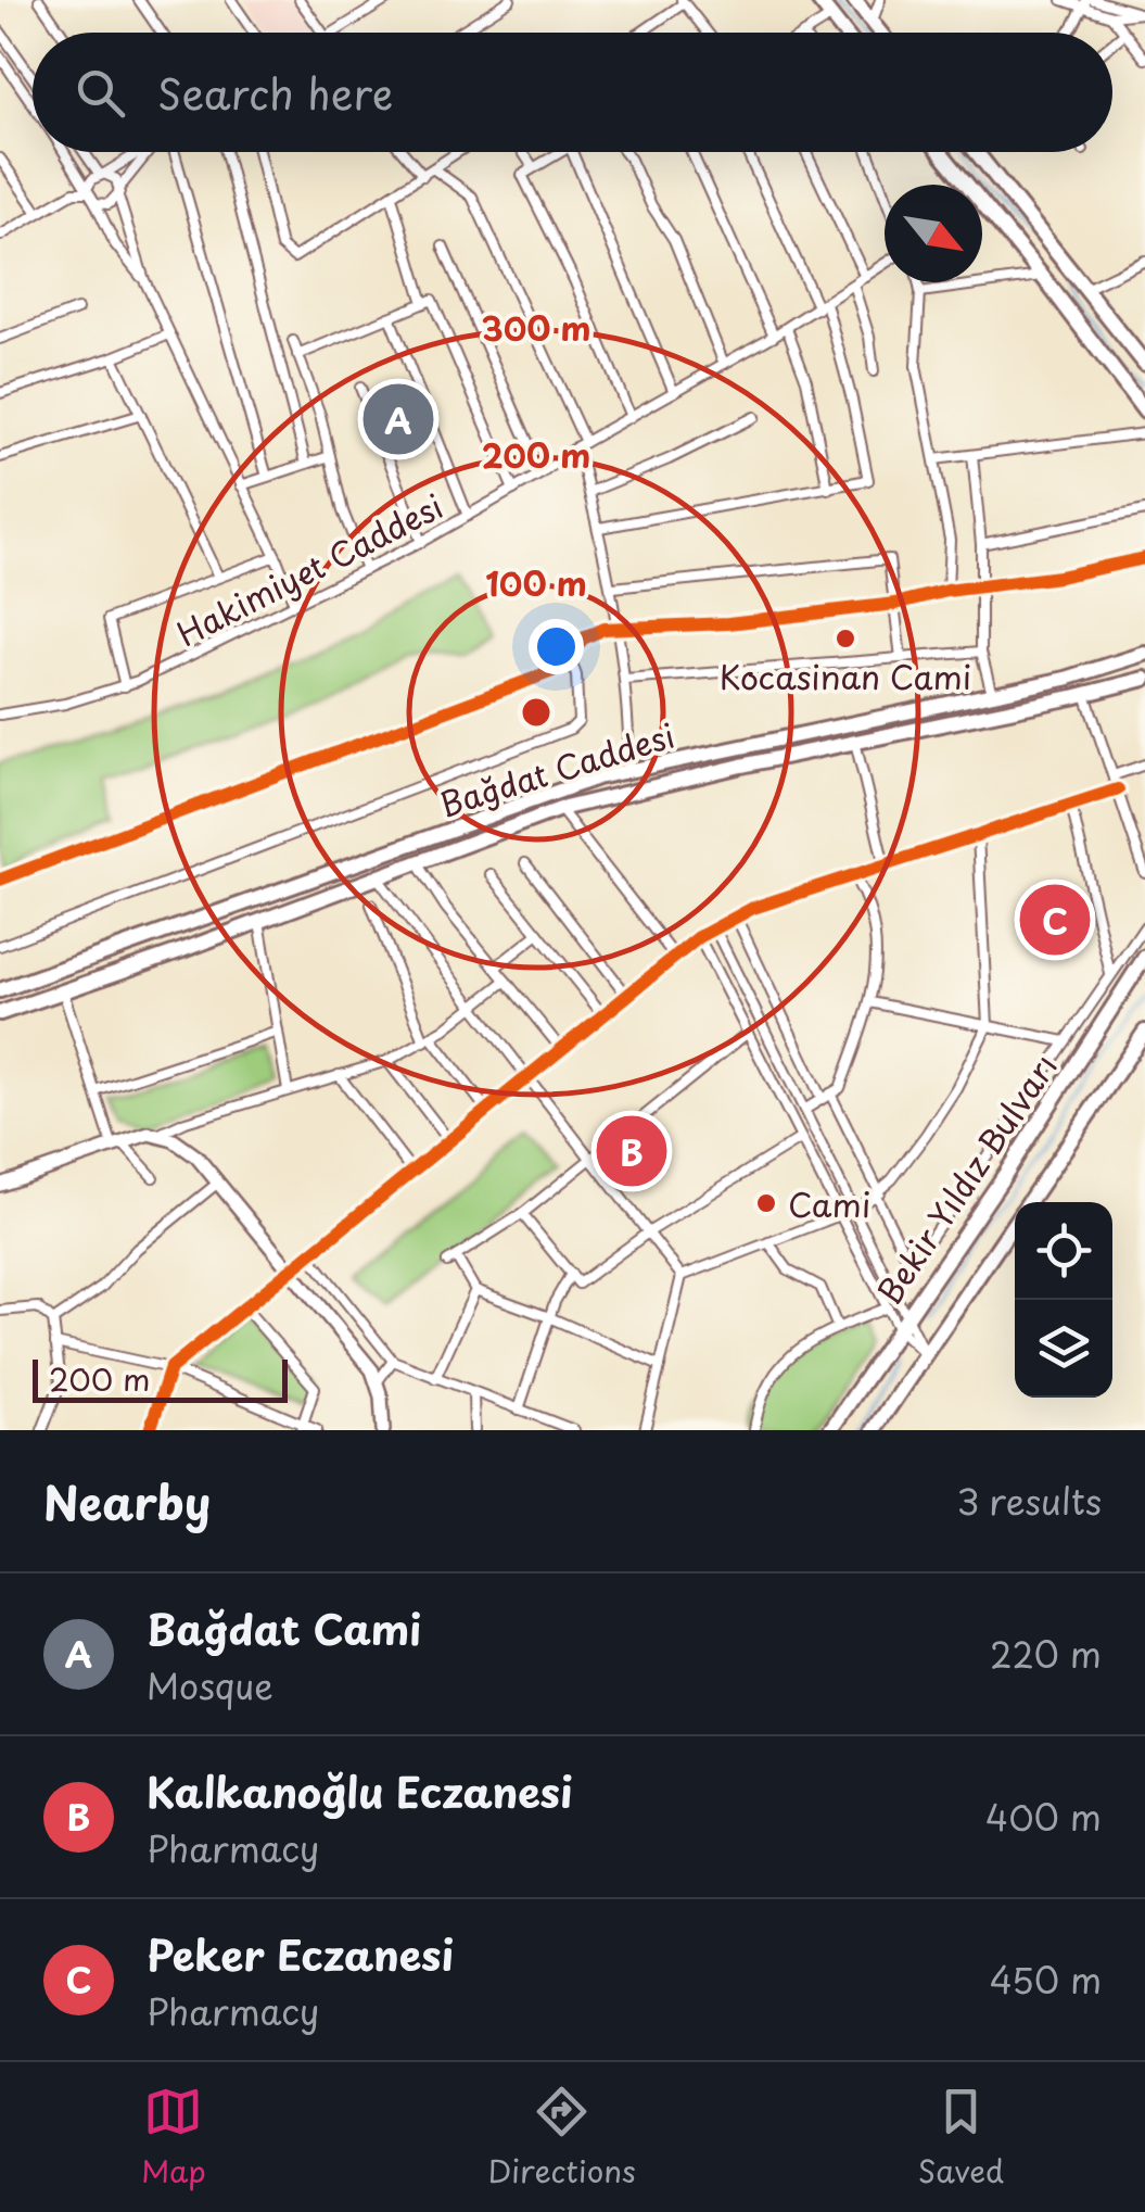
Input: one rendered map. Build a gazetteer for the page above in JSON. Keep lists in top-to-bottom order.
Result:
{
  "streets": {
    "main road": ["Bağdat Caddesi", "Bekir Yıldız Bulvarı"],
    "street": ["Hakimiyet Caddesi"]
  },
  "places": ["Kocasinan Cami", "Cami"],
  "scale_bar": "200 m",
  "north": "bottom right",
  "page": {
    "search": "Search here",
    "pins": ["A", "C", "B"],
    "scale": "200 m",
    "heading": ["Nearby", "3 results"],
    "list": [
      {
        "mark": "A",
        "name": "Bağdat Cami",
        "note": "Mosque",
        "value": "220 m"
      },
      {
        "mark": "B",
        "name": "Kalkanoğlu Eczanesi",
        "note": "Pharmacy",
        "value": "400 m"
      },
      {
        "mark": "C",
        "name": "Peker Eczanesi",
        "note": "Pharmacy",
        "value": "450 m"
      }
    ],
    "nav": ["Map", "Directions", "Saved"]
  },
  "rings": ["300 m", "200 m", "100 m"]
}
